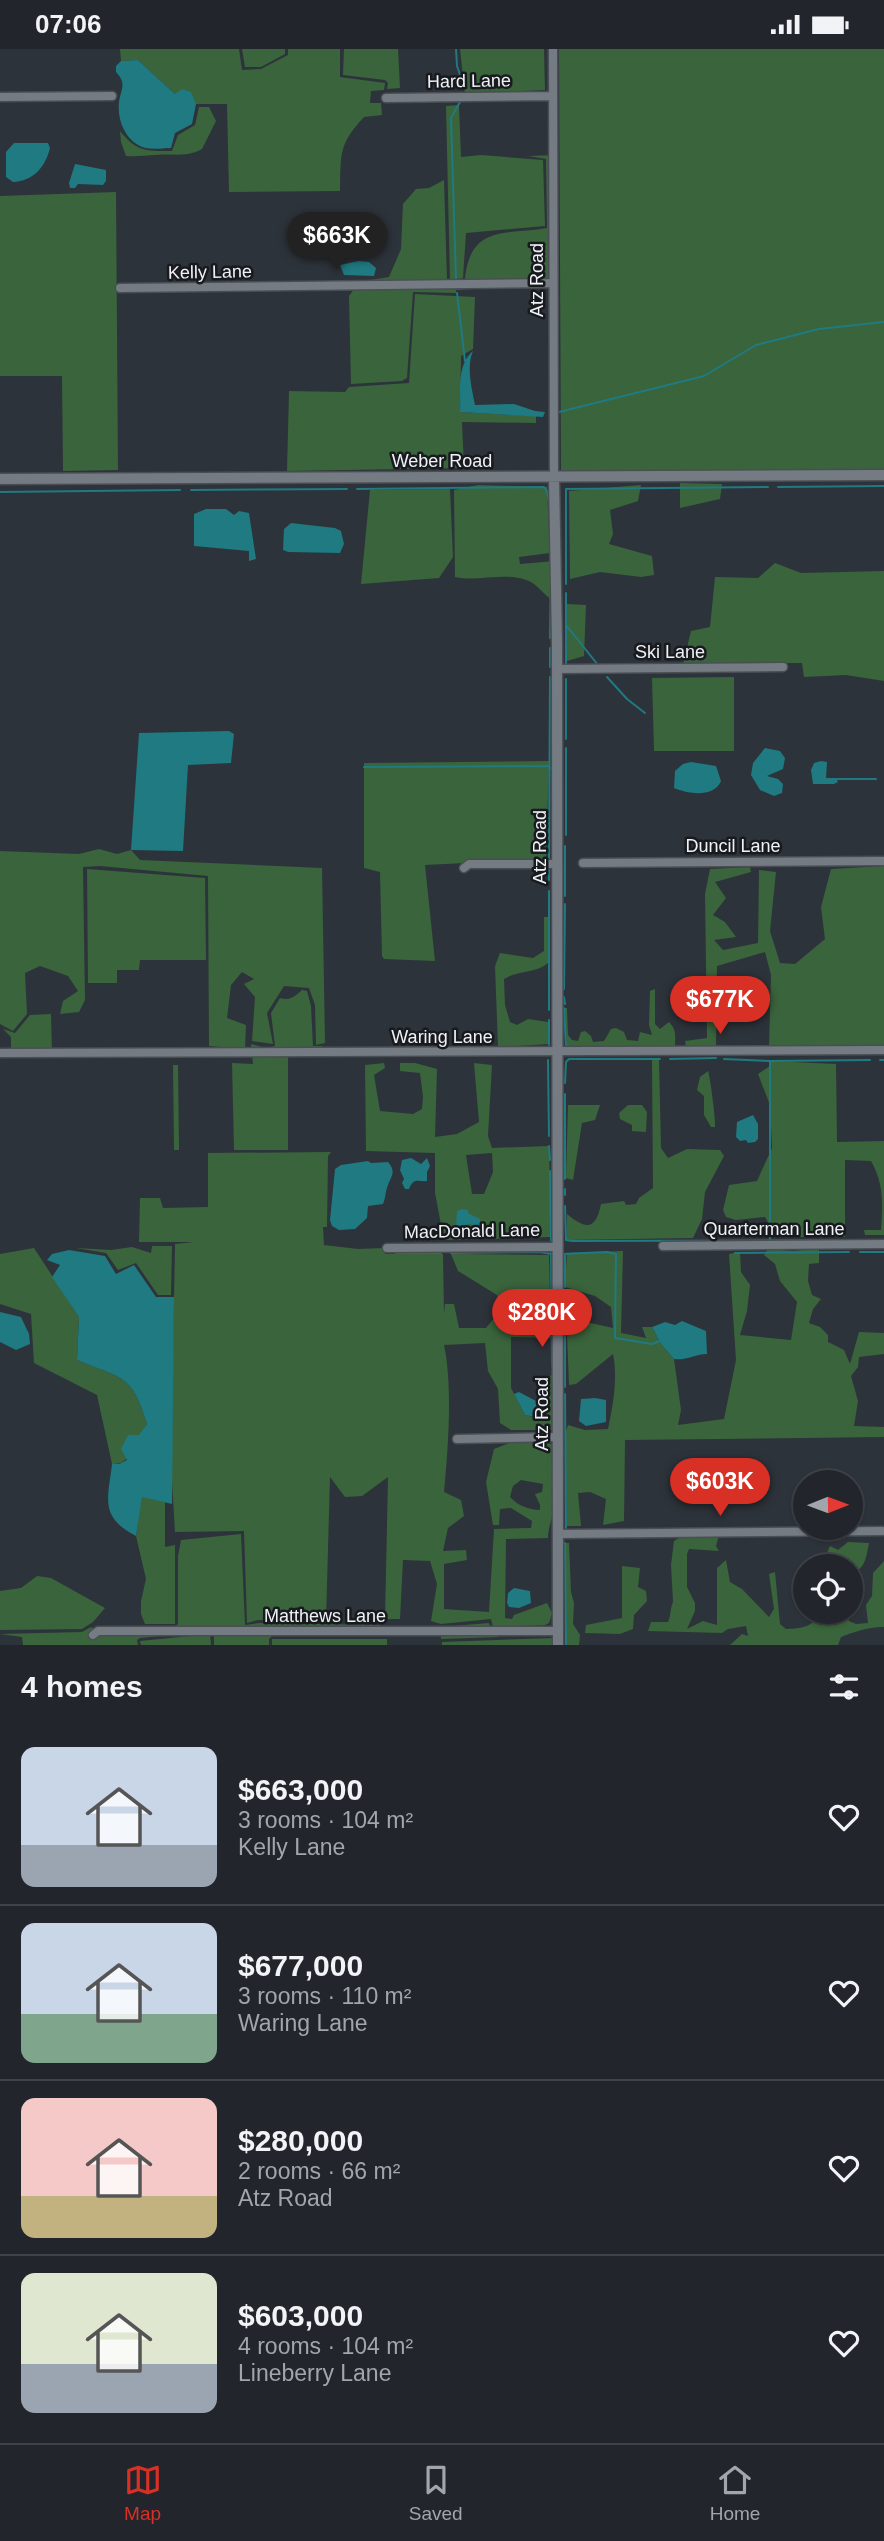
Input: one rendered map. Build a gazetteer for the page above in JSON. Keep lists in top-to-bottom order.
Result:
{
  "streets": {
    "street": [
      "Hard Lane",
      "Kelly Lane",
      "Atz Road",
      "Weber Road",
      "Ski Lane",
      "Duncil Lane",
      "Waring Lane",
      "Quarterman Lane",
      "MacDonald Lane",
      "Matthews Lane"
    ]
  },
  "crossings": [
    ["Hard Lane", "Atz Road"],
    ["Kelly Lane", "Atz Road"],
    ["Atz Road", "Weber Road"],
    ["Atz Road", "Ski Lane"],
    ["Atz Road", "Waring Lane"],
    ["Atz Road", "MacDonald Lane"],
    ["Atz Road", "Matthews Lane"]
  ],
  "north": "right",
  "page": {
    "status": "07:06",
    "price": [
      "$663K",
      "$677K",
      "$280K",
      "$603K"
    ],
    "heading": "4 homes",
    "list": [
      {
        "name": "$663,000",
        "note": "3 rooms · 104 m² · Kelly Lane"
      },
      {
        "name": "$677,000",
        "note": "3 rooms · 110 m² · Waring Lane"
      },
      {
        "name": "$280,000",
        "note": "2 rooms · 66 m² · Atz Road"
      },
      {
        "name": "$603,000",
        "note": "4 rooms · 104 m² · Lineberry Lane"
      }
    ],
    "tabs": ["Map", "Saved", "Home"]
  }
}
